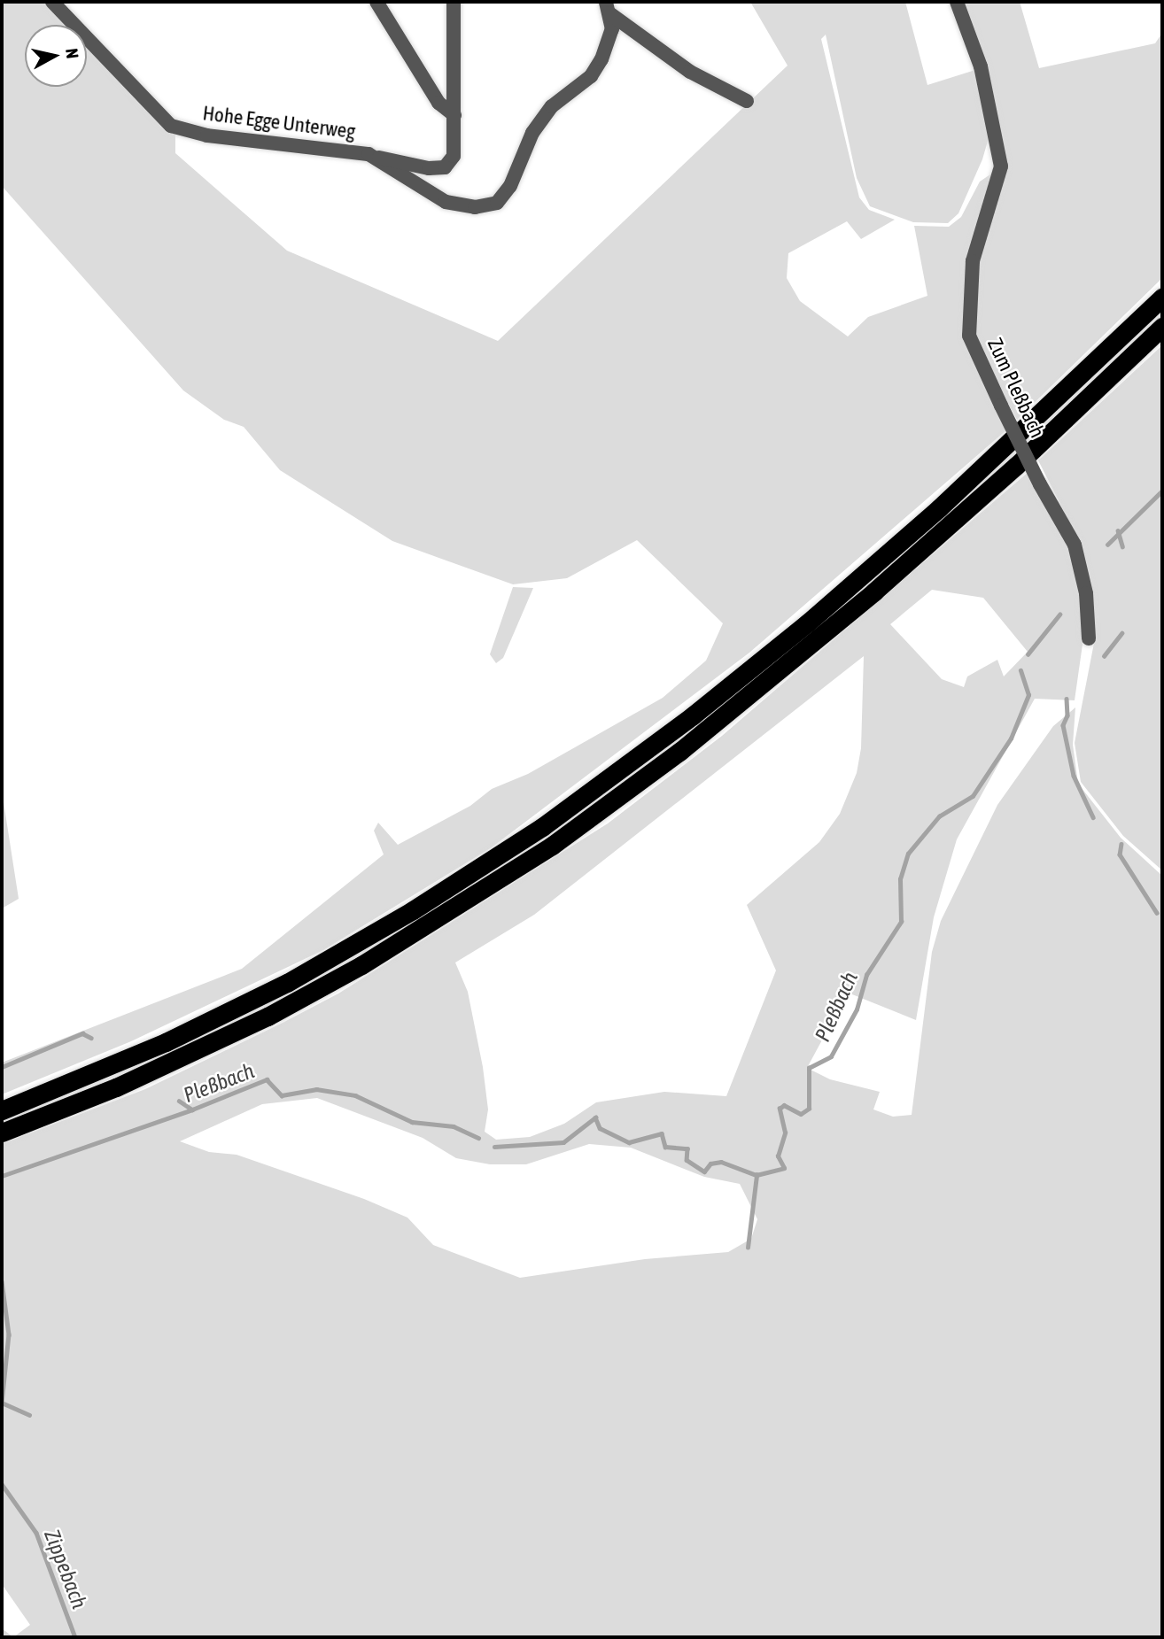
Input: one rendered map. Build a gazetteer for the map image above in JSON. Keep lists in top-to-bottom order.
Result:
{
  "streets": {
    "street": ["Hohe Egge Unterweg", "Zum Pleßbach"]
  },
  "water": ["Pleßbach", "Zippebach"],
  "north": "right"
}
